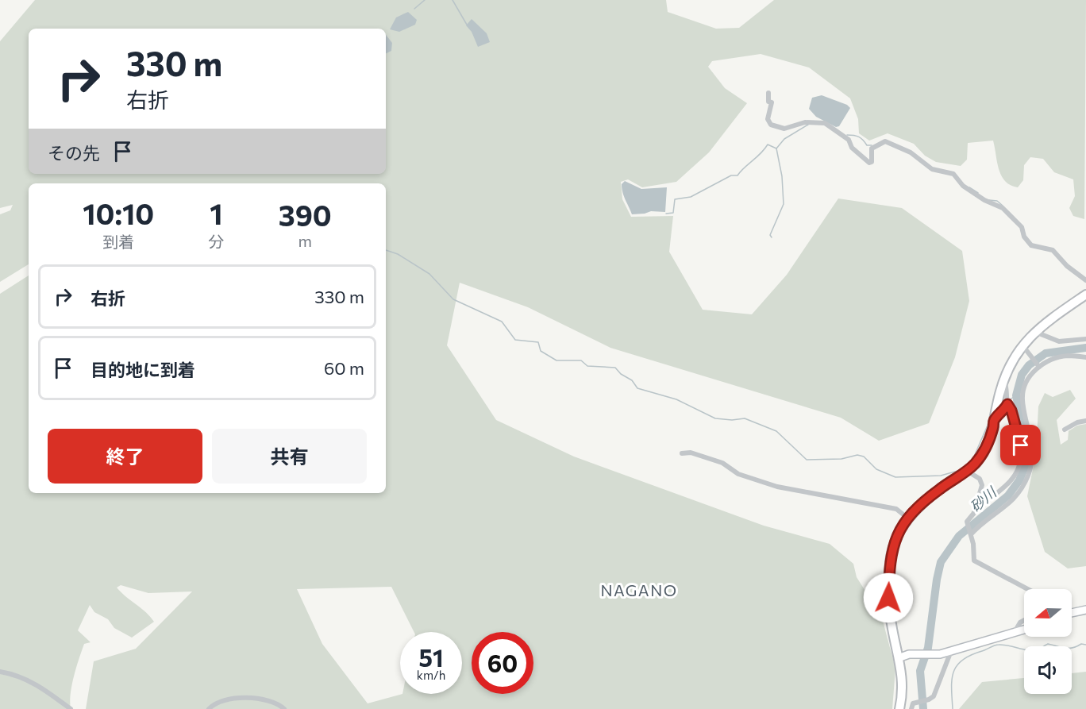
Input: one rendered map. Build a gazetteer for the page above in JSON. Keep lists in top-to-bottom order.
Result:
{
  "districts": ["NAGANO"],
  "water": ["砂川"],
  "north": "left",
  "page": {
    "turn": ["330 m", "右折"],
    "then": "その先",
    "eta": [
      "10:10",
      "到着",
      "1",
      "分",
      "390",
      "m"
    ],
    "list": [
      {
        "name": "右折",
        "value": "330 m"
      },
      {
        "name": "目的地に到着",
        "value": "60 m"
      }
    ],
    "buttons": ["終了", "共有"],
    "speed": "51 km/h",
    "limit": "60"
  }
}
